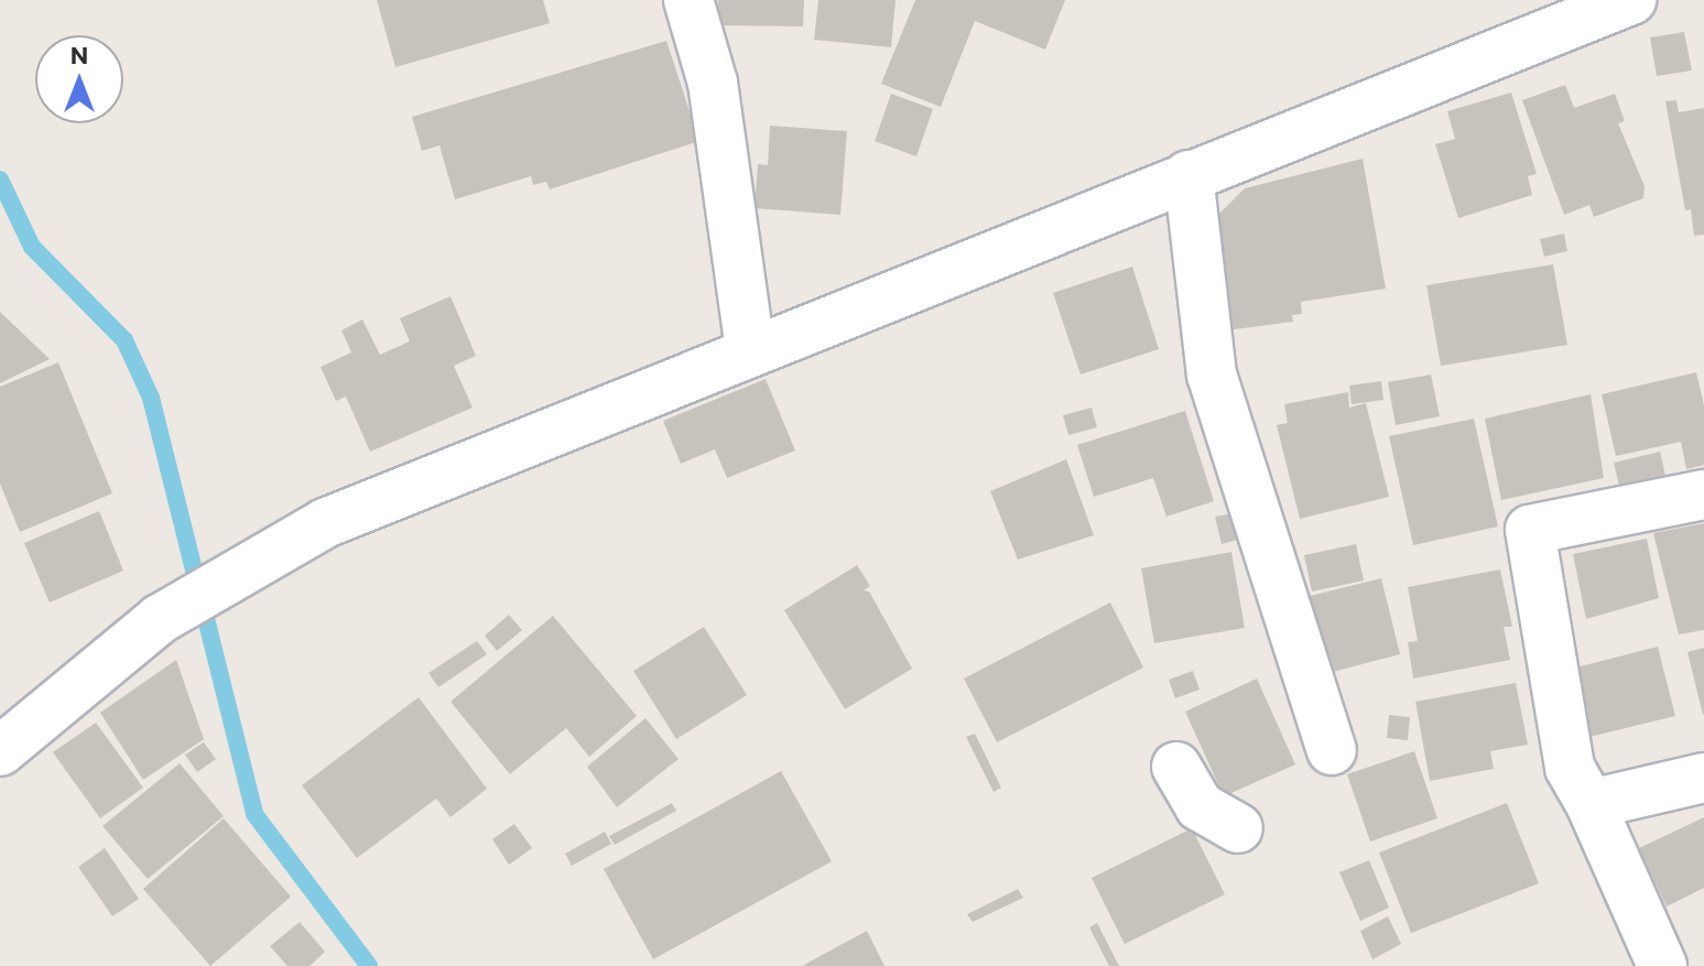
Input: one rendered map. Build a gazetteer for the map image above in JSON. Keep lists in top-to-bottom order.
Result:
{
  "north": "top"
}
